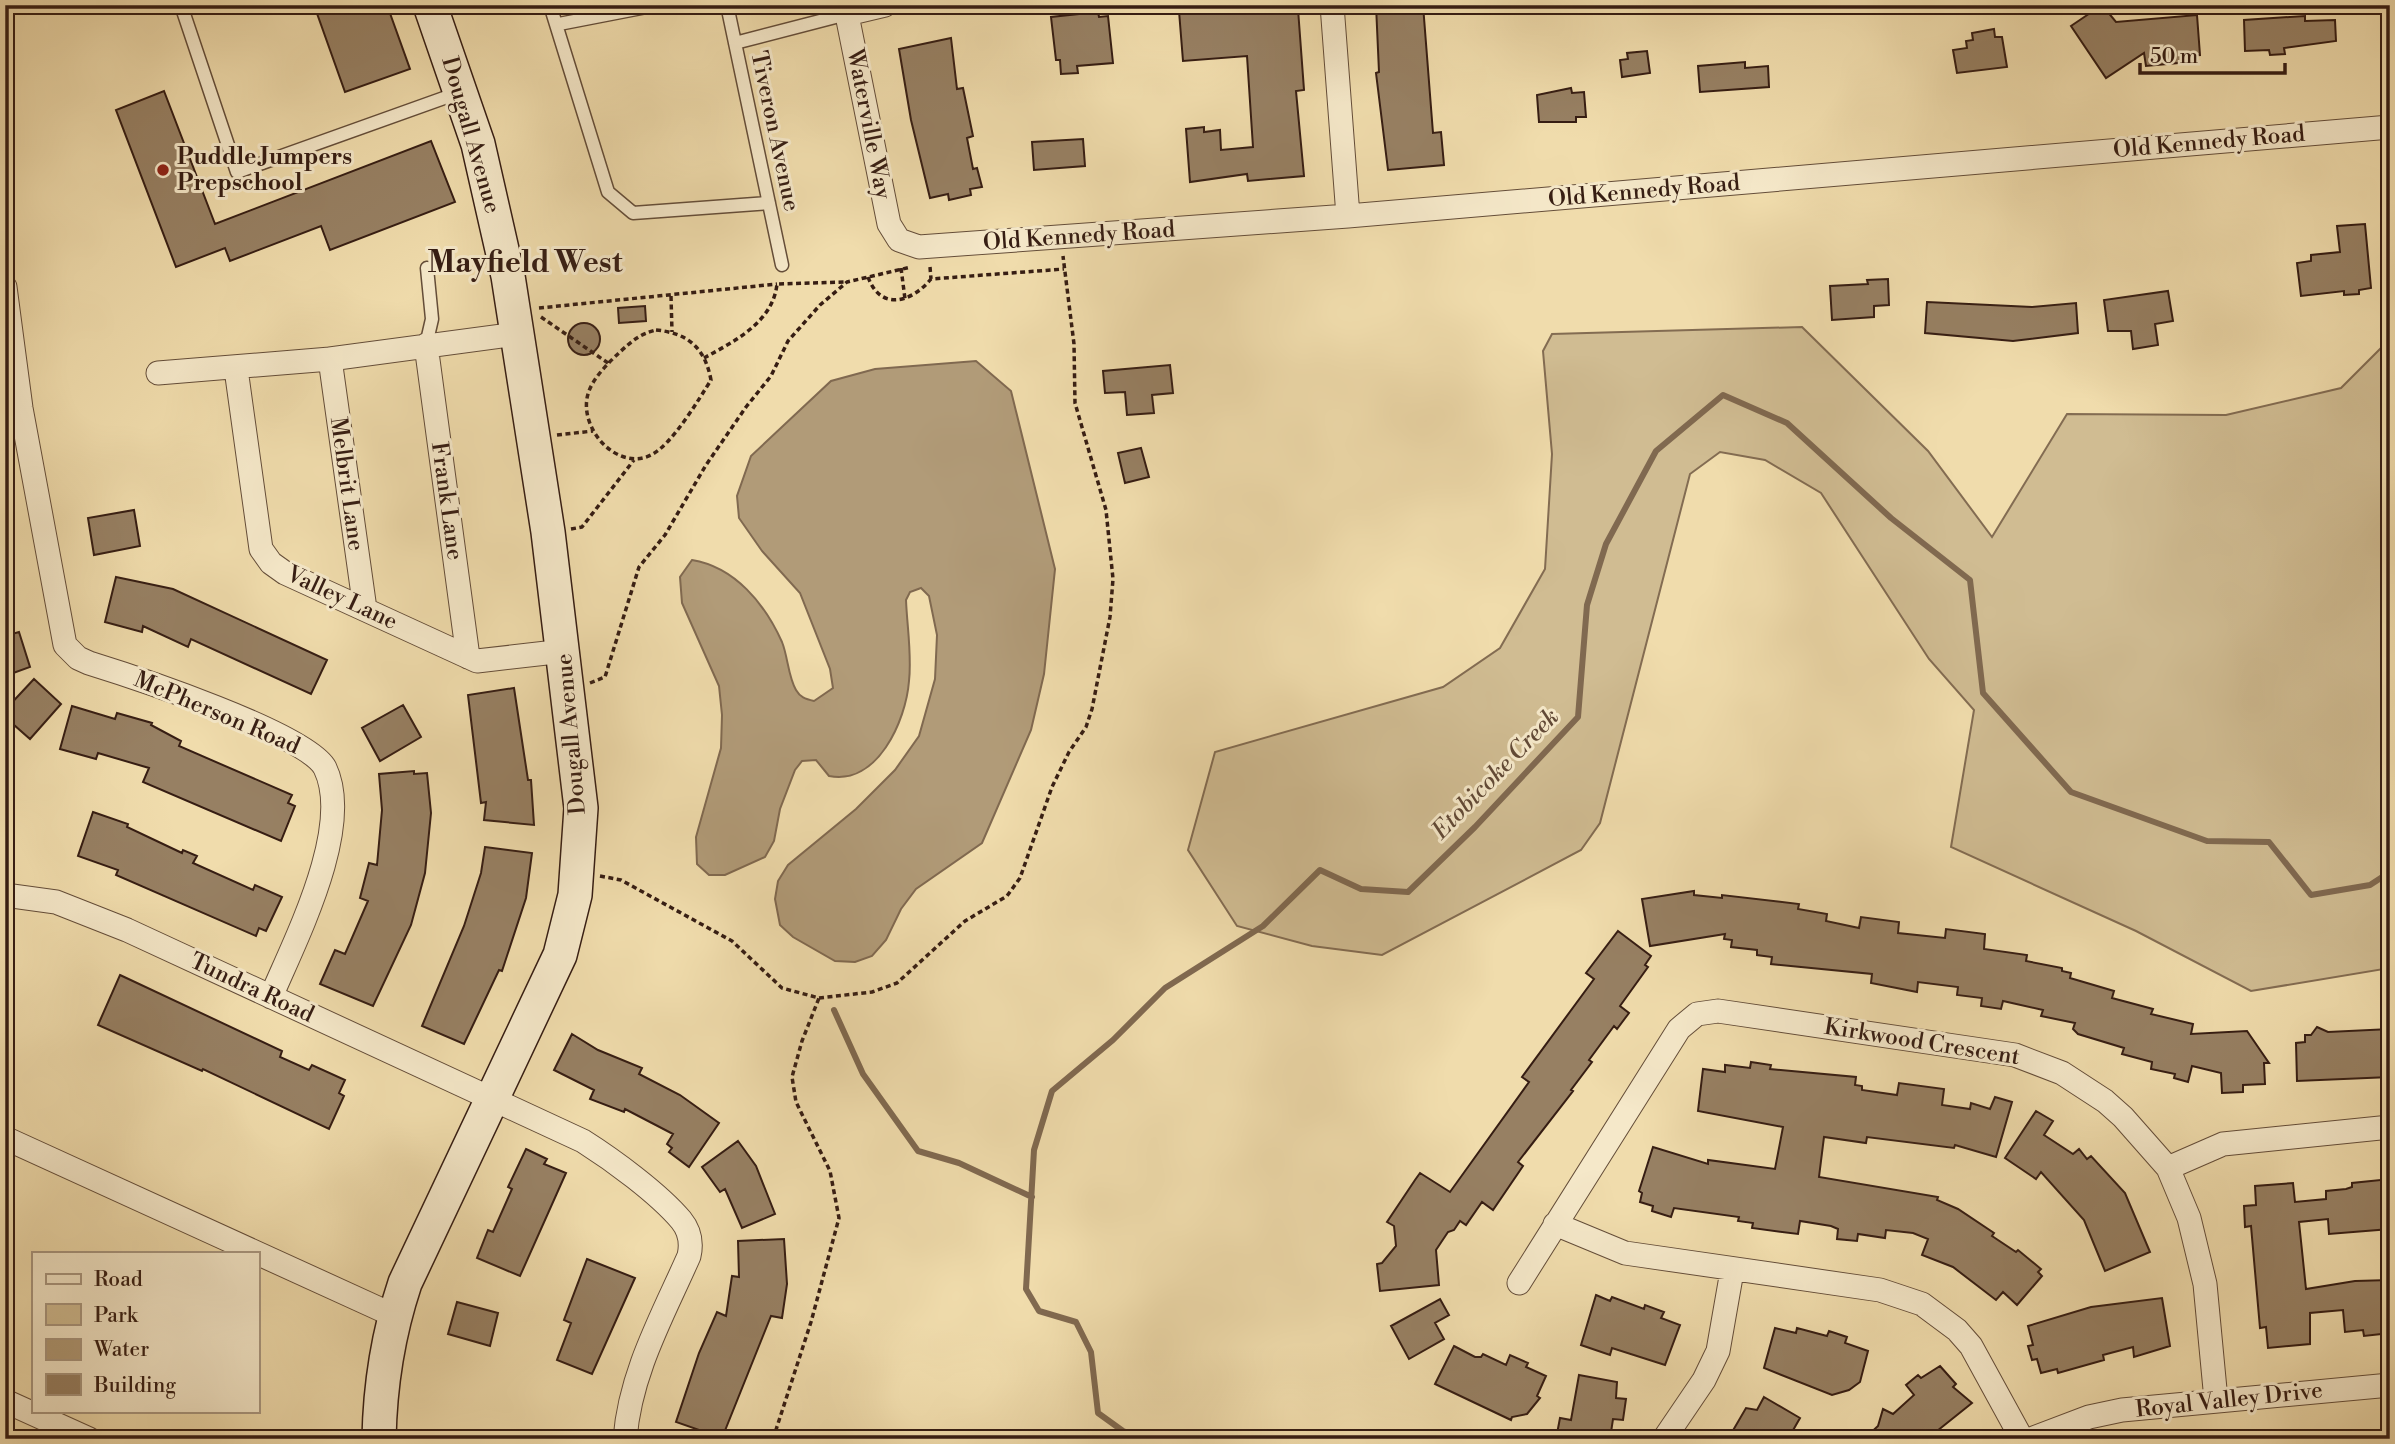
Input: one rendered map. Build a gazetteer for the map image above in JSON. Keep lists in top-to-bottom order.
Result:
{
  "streets": {
    "street": [
      "Waterville Way",
      "Dougall Avenue",
      "Old Kennedy Road",
      "Melbrit Lane",
      "Frank Lane",
      "Valley Lane",
      "McPherson Road",
      "Tundra Road",
      "Kirkwood Crescent",
      "Royal Valley Drive"
    ],
    "lane": ["Tiveron Avenue"]
  },
  "crossings": [
    ["Waterville Way", "Old Kennedy Road"],
    ["Dougall Avenue", "Valley Lane"],
    ["Dougall Avenue", "Tundra Road"],
    ["Melbrit Lane", "Valley Lane"],
    ["Frank Lane", "Valley Lane"],
    ["McPherson Road", "Tundra Road"],
    ["Kirkwood Crescent", "Royal Valley Drive"]
  ],
  "districts": ["Mayfield West"],
  "water": ["Etobicoke Creek"],
  "places": ["Puddle Jumpers Prepschool"],
  "legend": [
    "Road",
    "Park",
    "Water",
    "Building"
  ],
  "scale_bar": "50 m"
}
